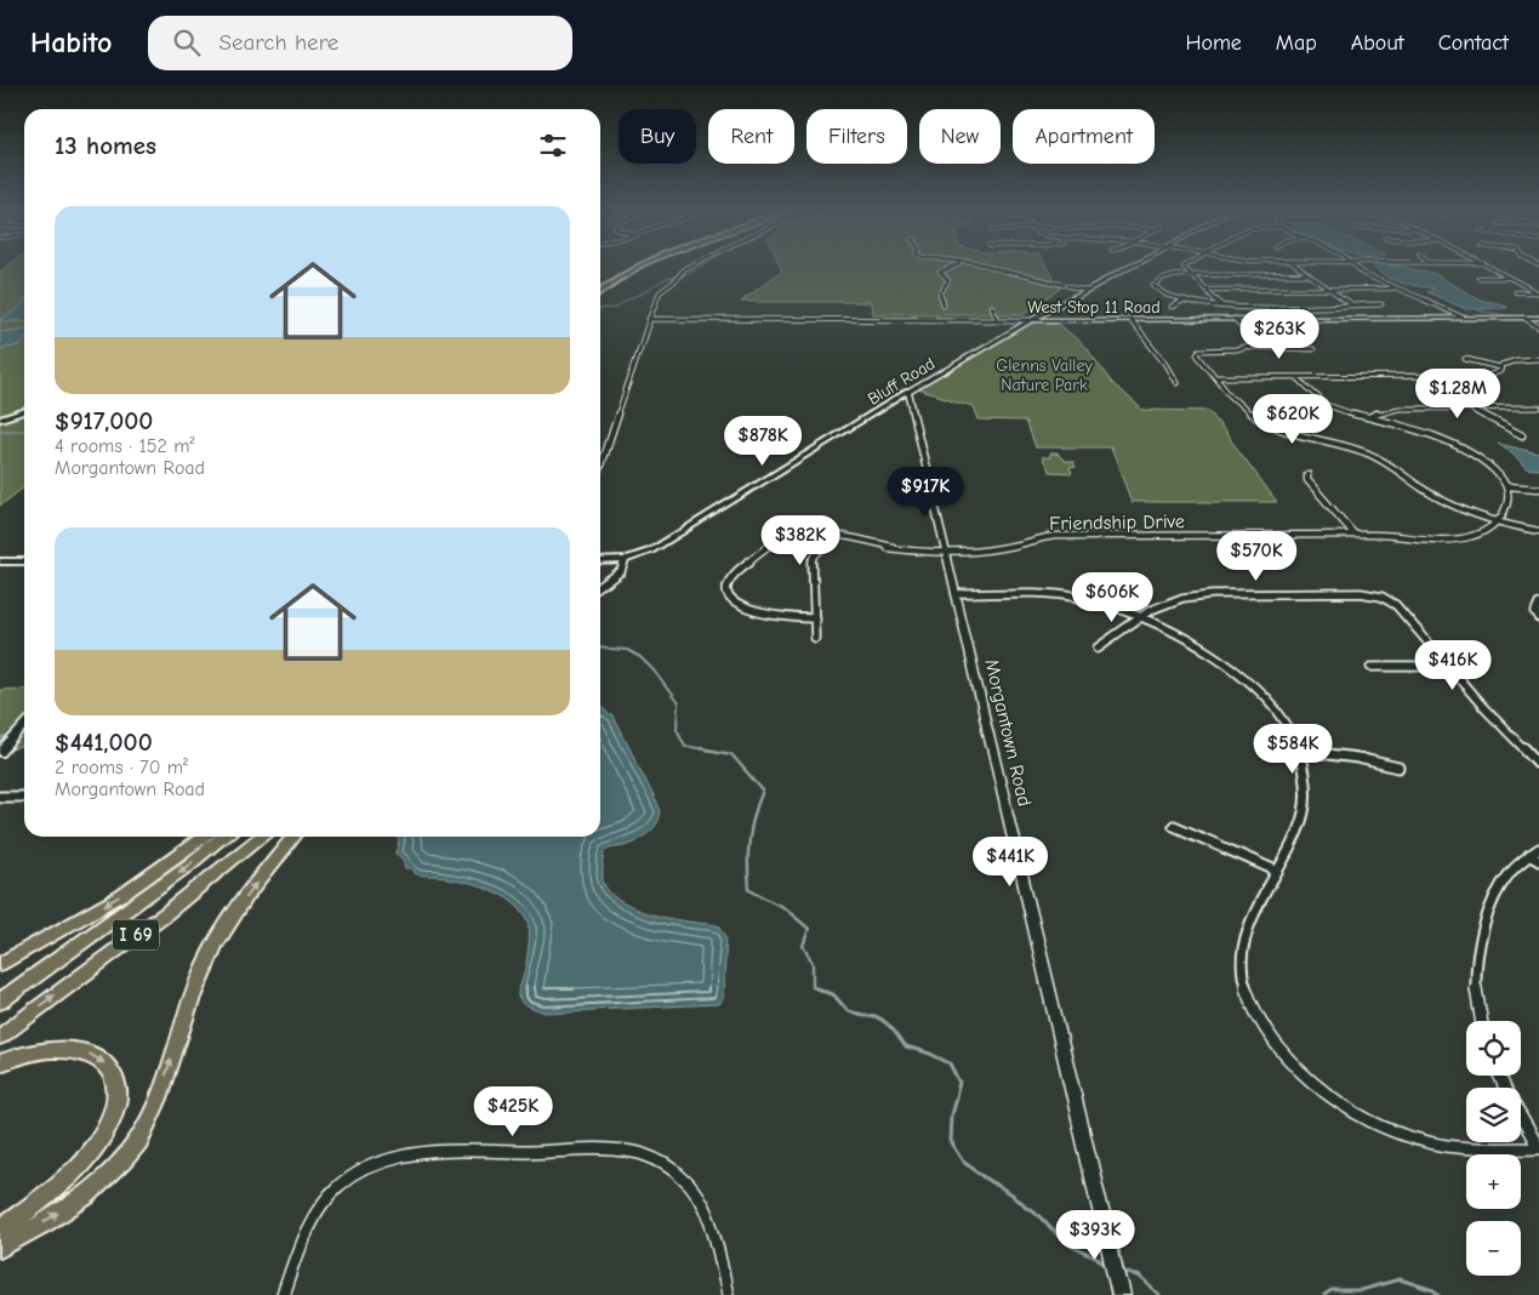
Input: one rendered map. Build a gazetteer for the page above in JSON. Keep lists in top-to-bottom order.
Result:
{
  "streets": {
    "highway": ["I 69"],
    "main road": ["West Stop 11 Road", "Bluff Road", "Morgantown Road"],
    "street": ["Friendship Drive"]
  },
  "crossings": [
    ["West Stop 11 Road", "Bluff Road"],
    ["Bluff Road", "Morgantown Road"],
    ["Friendship Drive", "Morgantown Road"]
  ],
  "parks": ["Glenns Valley Nature Park"],
  "page": {
    "header": "Habito",
    "search": "Search here",
    "nav": [
      "Home",
      "Map",
      "About",
      "Contact"
    ],
    "chip": [
      "Buy",
      "Rent",
      "Filters",
      "New",
      "Apartment"
    ],
    "heading": "13 homes",
    "list": [
      {
        "name": "$917,000",
        "note": "4 rooms · 152 m² · Morgantown Road"
      },
      {
        "name": "$441,000",
        "note": "2 rooms · 70 m² · Morgantown Road"
      }
    ],
    "price": [
      "$263K",
      "$1.28M",
      "$620K",
      "$878K",
      "$917K",
      "$382K",
      "$570K",
      "$606K",
      "$416K",
      "$584K",
      "$441K",
      "$425K",
      "$393K"
    ],
    "map_buttons": ["+", "−"]
  }
}
